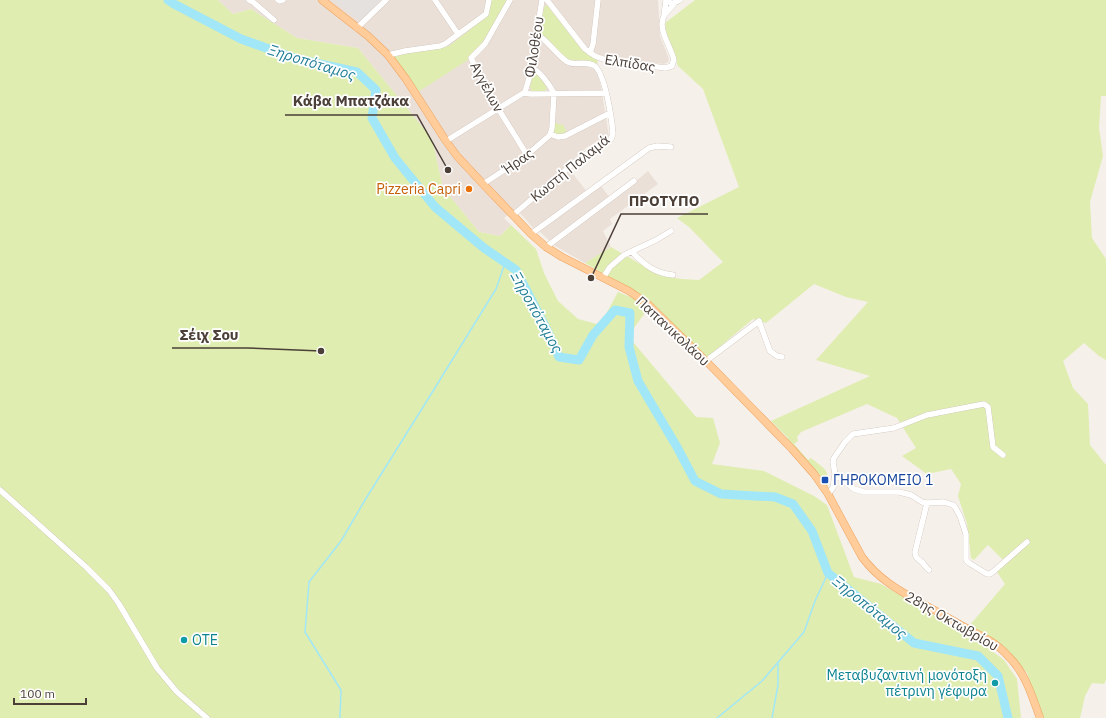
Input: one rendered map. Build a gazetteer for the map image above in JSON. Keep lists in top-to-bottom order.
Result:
{
  "streets": {
    "main road": ["Παπανικολάου", "28ης Οκτωβρίου"],
    "street": [
      "Φιλοθέου",
      "Ελπίδας",
      "Αγγέλων",
      "Ήρας",
      "Κωστή Παλαμά"
    ]
  },
  "crossings": [
    ["Φιλοθέου", "Κωστή Παλαμά"],
    ["Αγγέλων", "Ήρας"],
    ["Ήρας", "Παπανικολάου"],
    ["Κωστή Παλαμά", "Παπανικολάου"],
    ["Παπανικολάου", "28ης Οκτωβρίου"]
  ],
  "water": ["Ξηροπόταμος"],
  "places": {
    "other": [
      "Κάβα Μπατζάκα",
      "Pizzeria Capri",
      "ΠΡΟΤΥΠΟ",
      "Σέιχ Σου",
      "ΟΤΕ",
      "Μεταβυζαντινή μονότοξη πέτρινη γέφυρα"
    ],
    "transit": ["ΓΗΡΟΚΟΜΕΙΟ 1"]
  },
  "scale_bar": "100 m"
}
